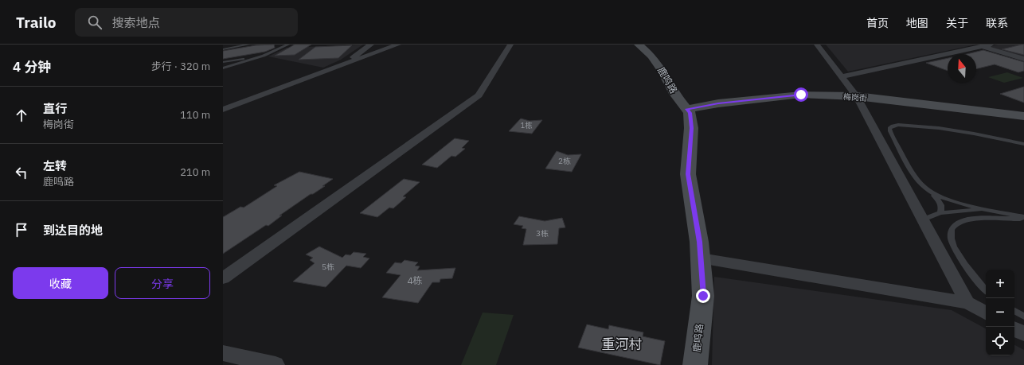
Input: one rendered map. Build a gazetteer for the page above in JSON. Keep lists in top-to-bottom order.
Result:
{
  "streets": {
    "street": ["鹿鸣路", "梅岗街"]
  },
  "crossings": [
    ["鹿鸣路", "梅岗街"]
  ],
  "districts": ["重河村"],
  "house_numbers": [
    "1栋",
    "2栋",
    "3栋",
    "5栋",
    "4栋"
  ],
  "north": "top",
  "page": {
    "header": "Trailo",
    "search": "搜索地点",
    "nav": [
      "首页",
      "地图",
      "关于",
      "联系"
    ],
    "heading": ["4 分钟", "步行 · 320 m"],
    "list": [
      ["直行", "梅岗街", "110 m"],
      ["左转", "鹿鸣路", "210 m"],
      "到达目的地"
    ],
    "buttons": ["收藏", "分享"],
    "map_buttons": ["+", "−"]
  }
}
